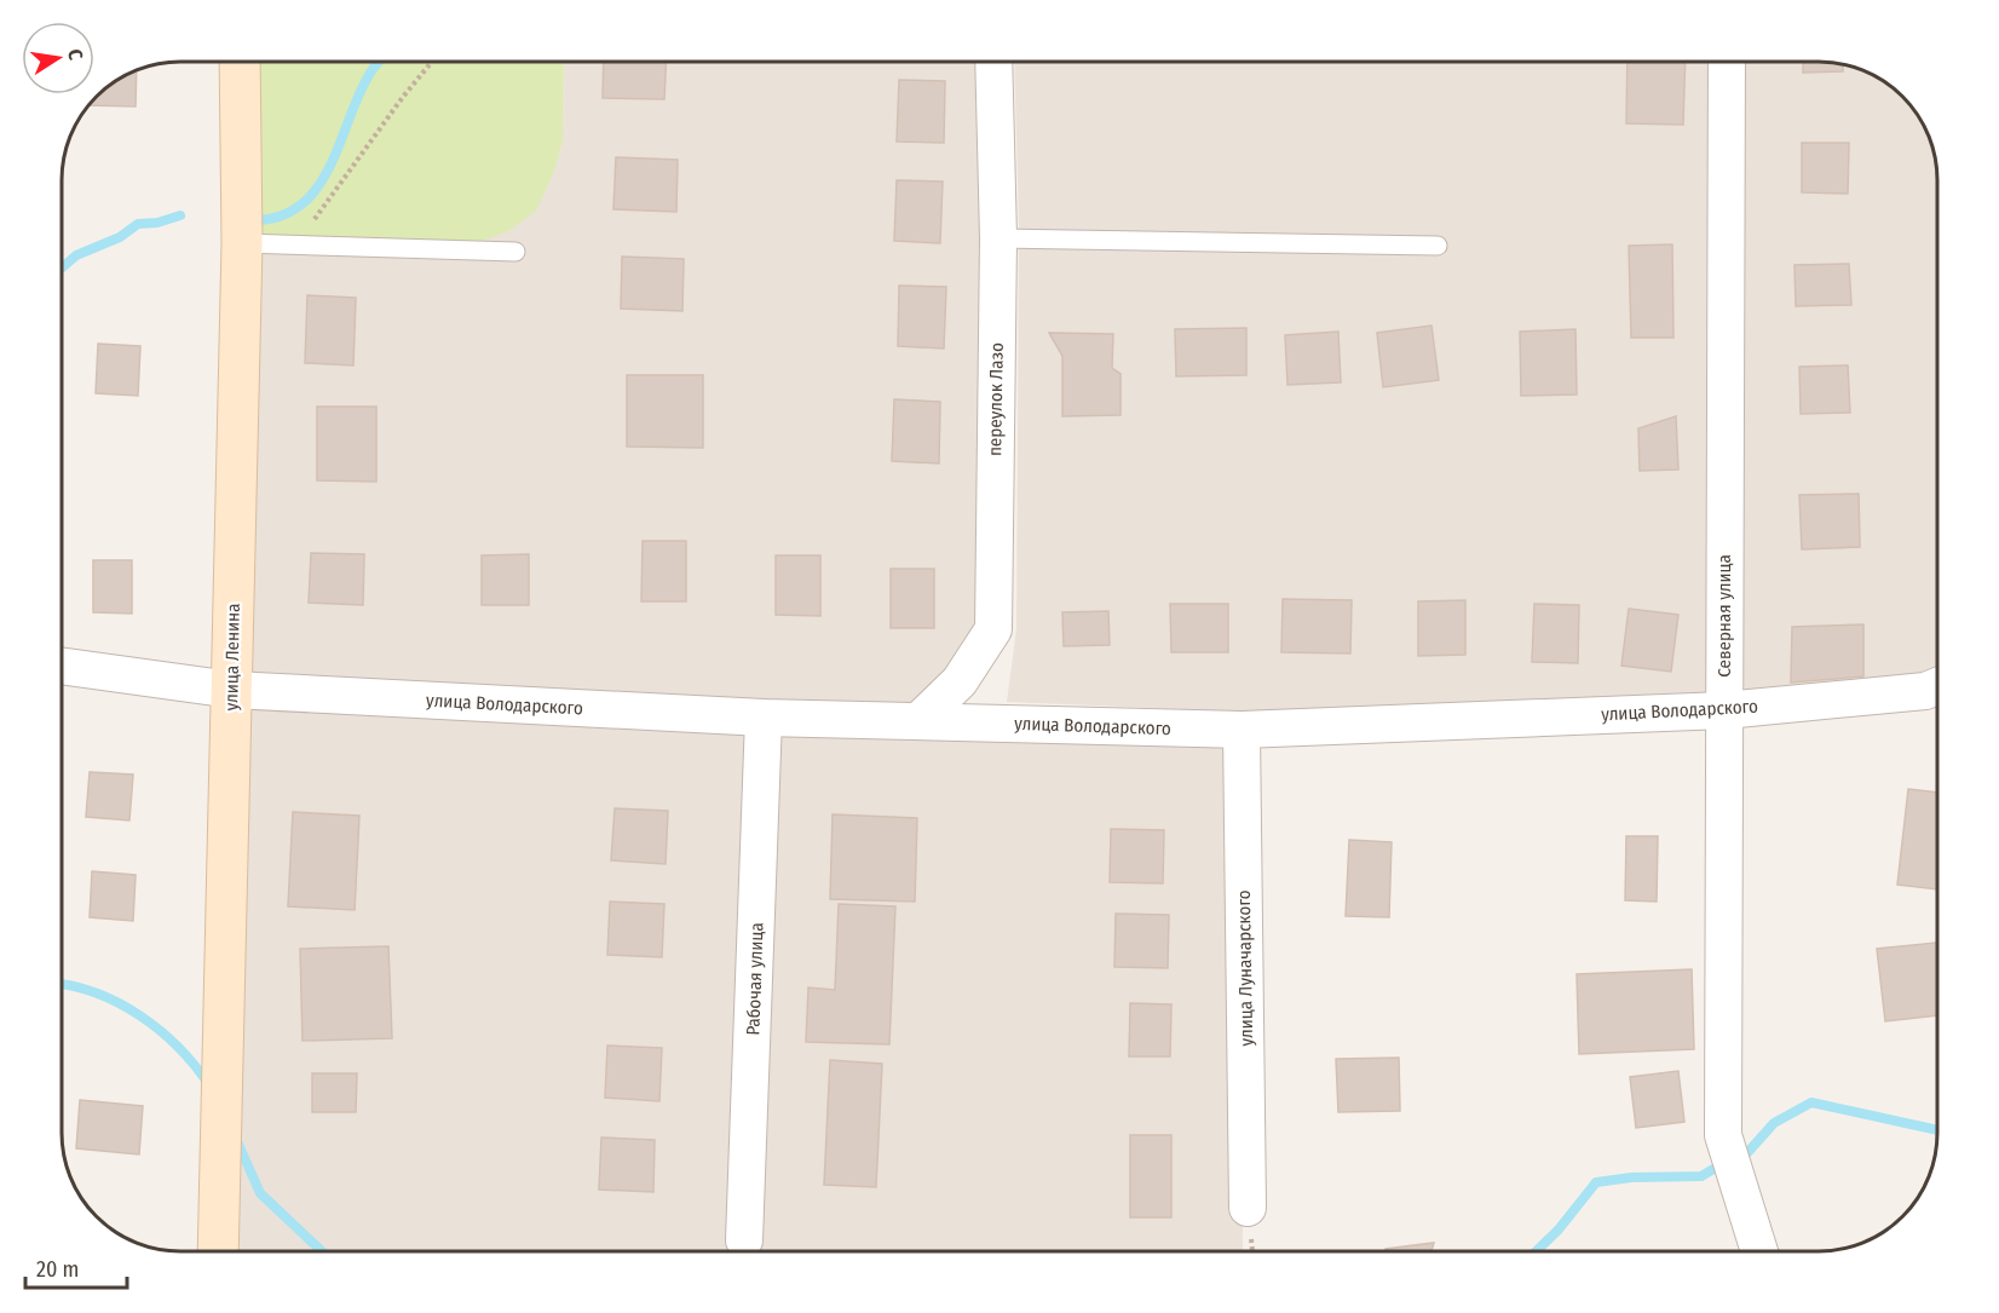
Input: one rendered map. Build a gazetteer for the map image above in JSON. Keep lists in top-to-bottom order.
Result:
{
  "streets": {
    "main road": ["улица Ленина"],
    "street": [
      "переулок Лазо",
      "Северная улица",
      "улица Володарского",
      "улица Луначарского",
      "Рабочая улица"
    ]
  },
  "crossings": [
    ["переулок Лазо", "улица Володарского"],
    ["Северная улица", "улица Володарского"],
    ["улица Ленина", "улица Володарского"],
    ["улица Володарского", "улица Луначарского"],
    ["улица Володарского", "Рабочая улица"]
  ],
  "scale_bar": "20 m",
  "north": "right"
}
